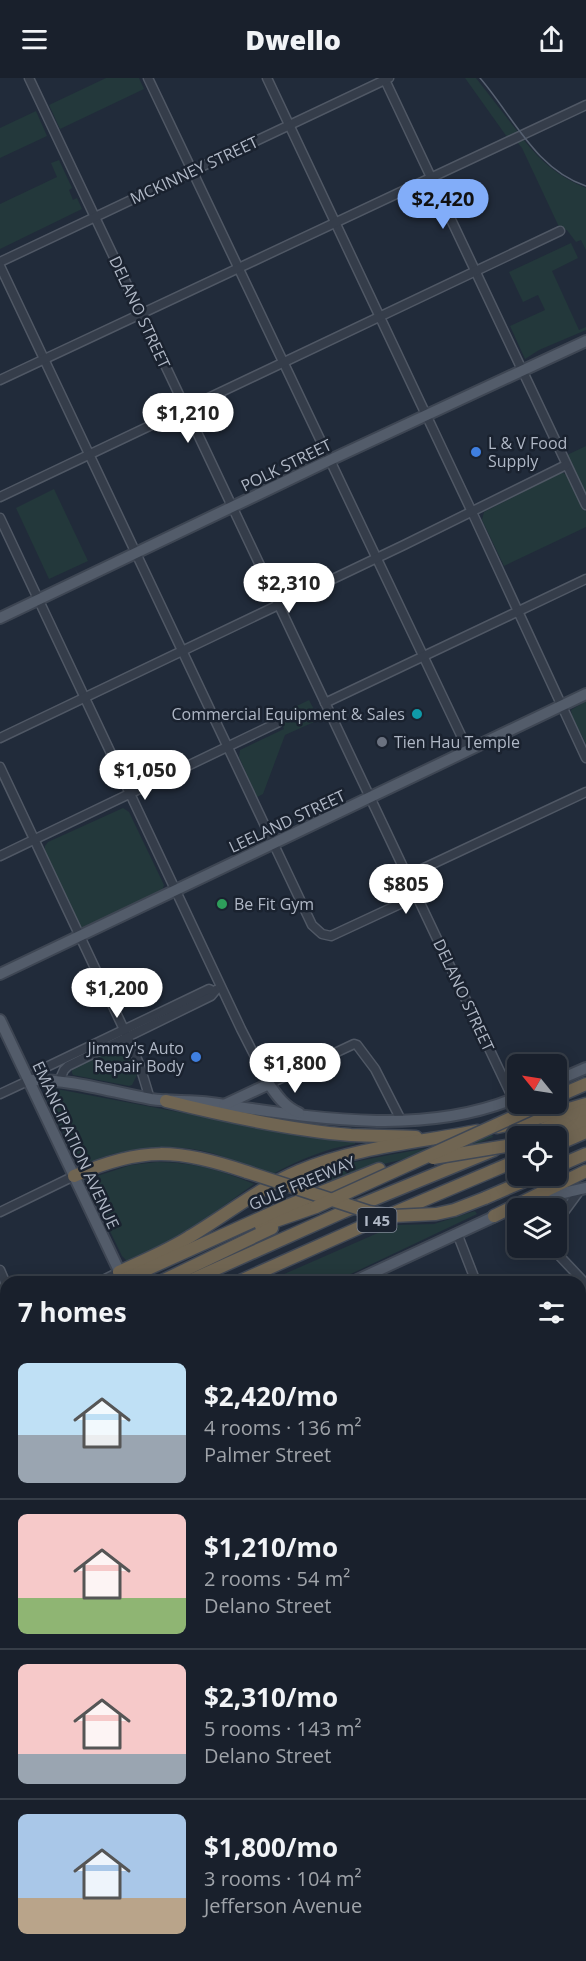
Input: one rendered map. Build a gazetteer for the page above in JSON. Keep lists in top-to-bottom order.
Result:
{
  "streets": {
    "highway": ["GULF FREEWAY", "I 45"],
    "main road": ["POLK STREET", "LEELAND STREET", "EMANCIPATION AVENUE"],
    "street": ["MCKINNEY STREET", "DELANO STREET"]
  },
  "crossings": [
    ["MCKINNEY STREET", "DELANO STREET"],
    ["DELANO STREET", "POLK STREET"],
    ["DELANO STREET", "LEELAND STREET"]
  ],
  "places": [
    "L & V Food Supply",
    "Commercial Equipment & Sales",
    "Tien Hau Temple",
    "Be Fit Gym",
    "Jimmy's Auto Repair Body"
  ],
  "north": "top left",
  "page": {
    "header": "Dwello",
    "price": [
      "$2,420",
      "$1,210",
      "$2,310",
      "$1,050",
      "$805",
      "$1,200",
      "$1,800"
    ],
    "heading": "7 homes",
    "list": [
      {
        "name": "$2,420/mo",
        "note": "4 rooms · 136 m² · Palmer Street"
      },
      {
        "name": "$1,210/mo",
        "note": "2 rooms · 54 m² · Delano Street"
      },
      {
        "name": "$2,310/mo",
        "note": "5 rooms · 143 m² · Delano Street"
      },
      {
        "name": "$1,800/mo",
        "note": "3 rooms · 104 m² · Jefferson Avenue"
      }
    ]
  }
}
